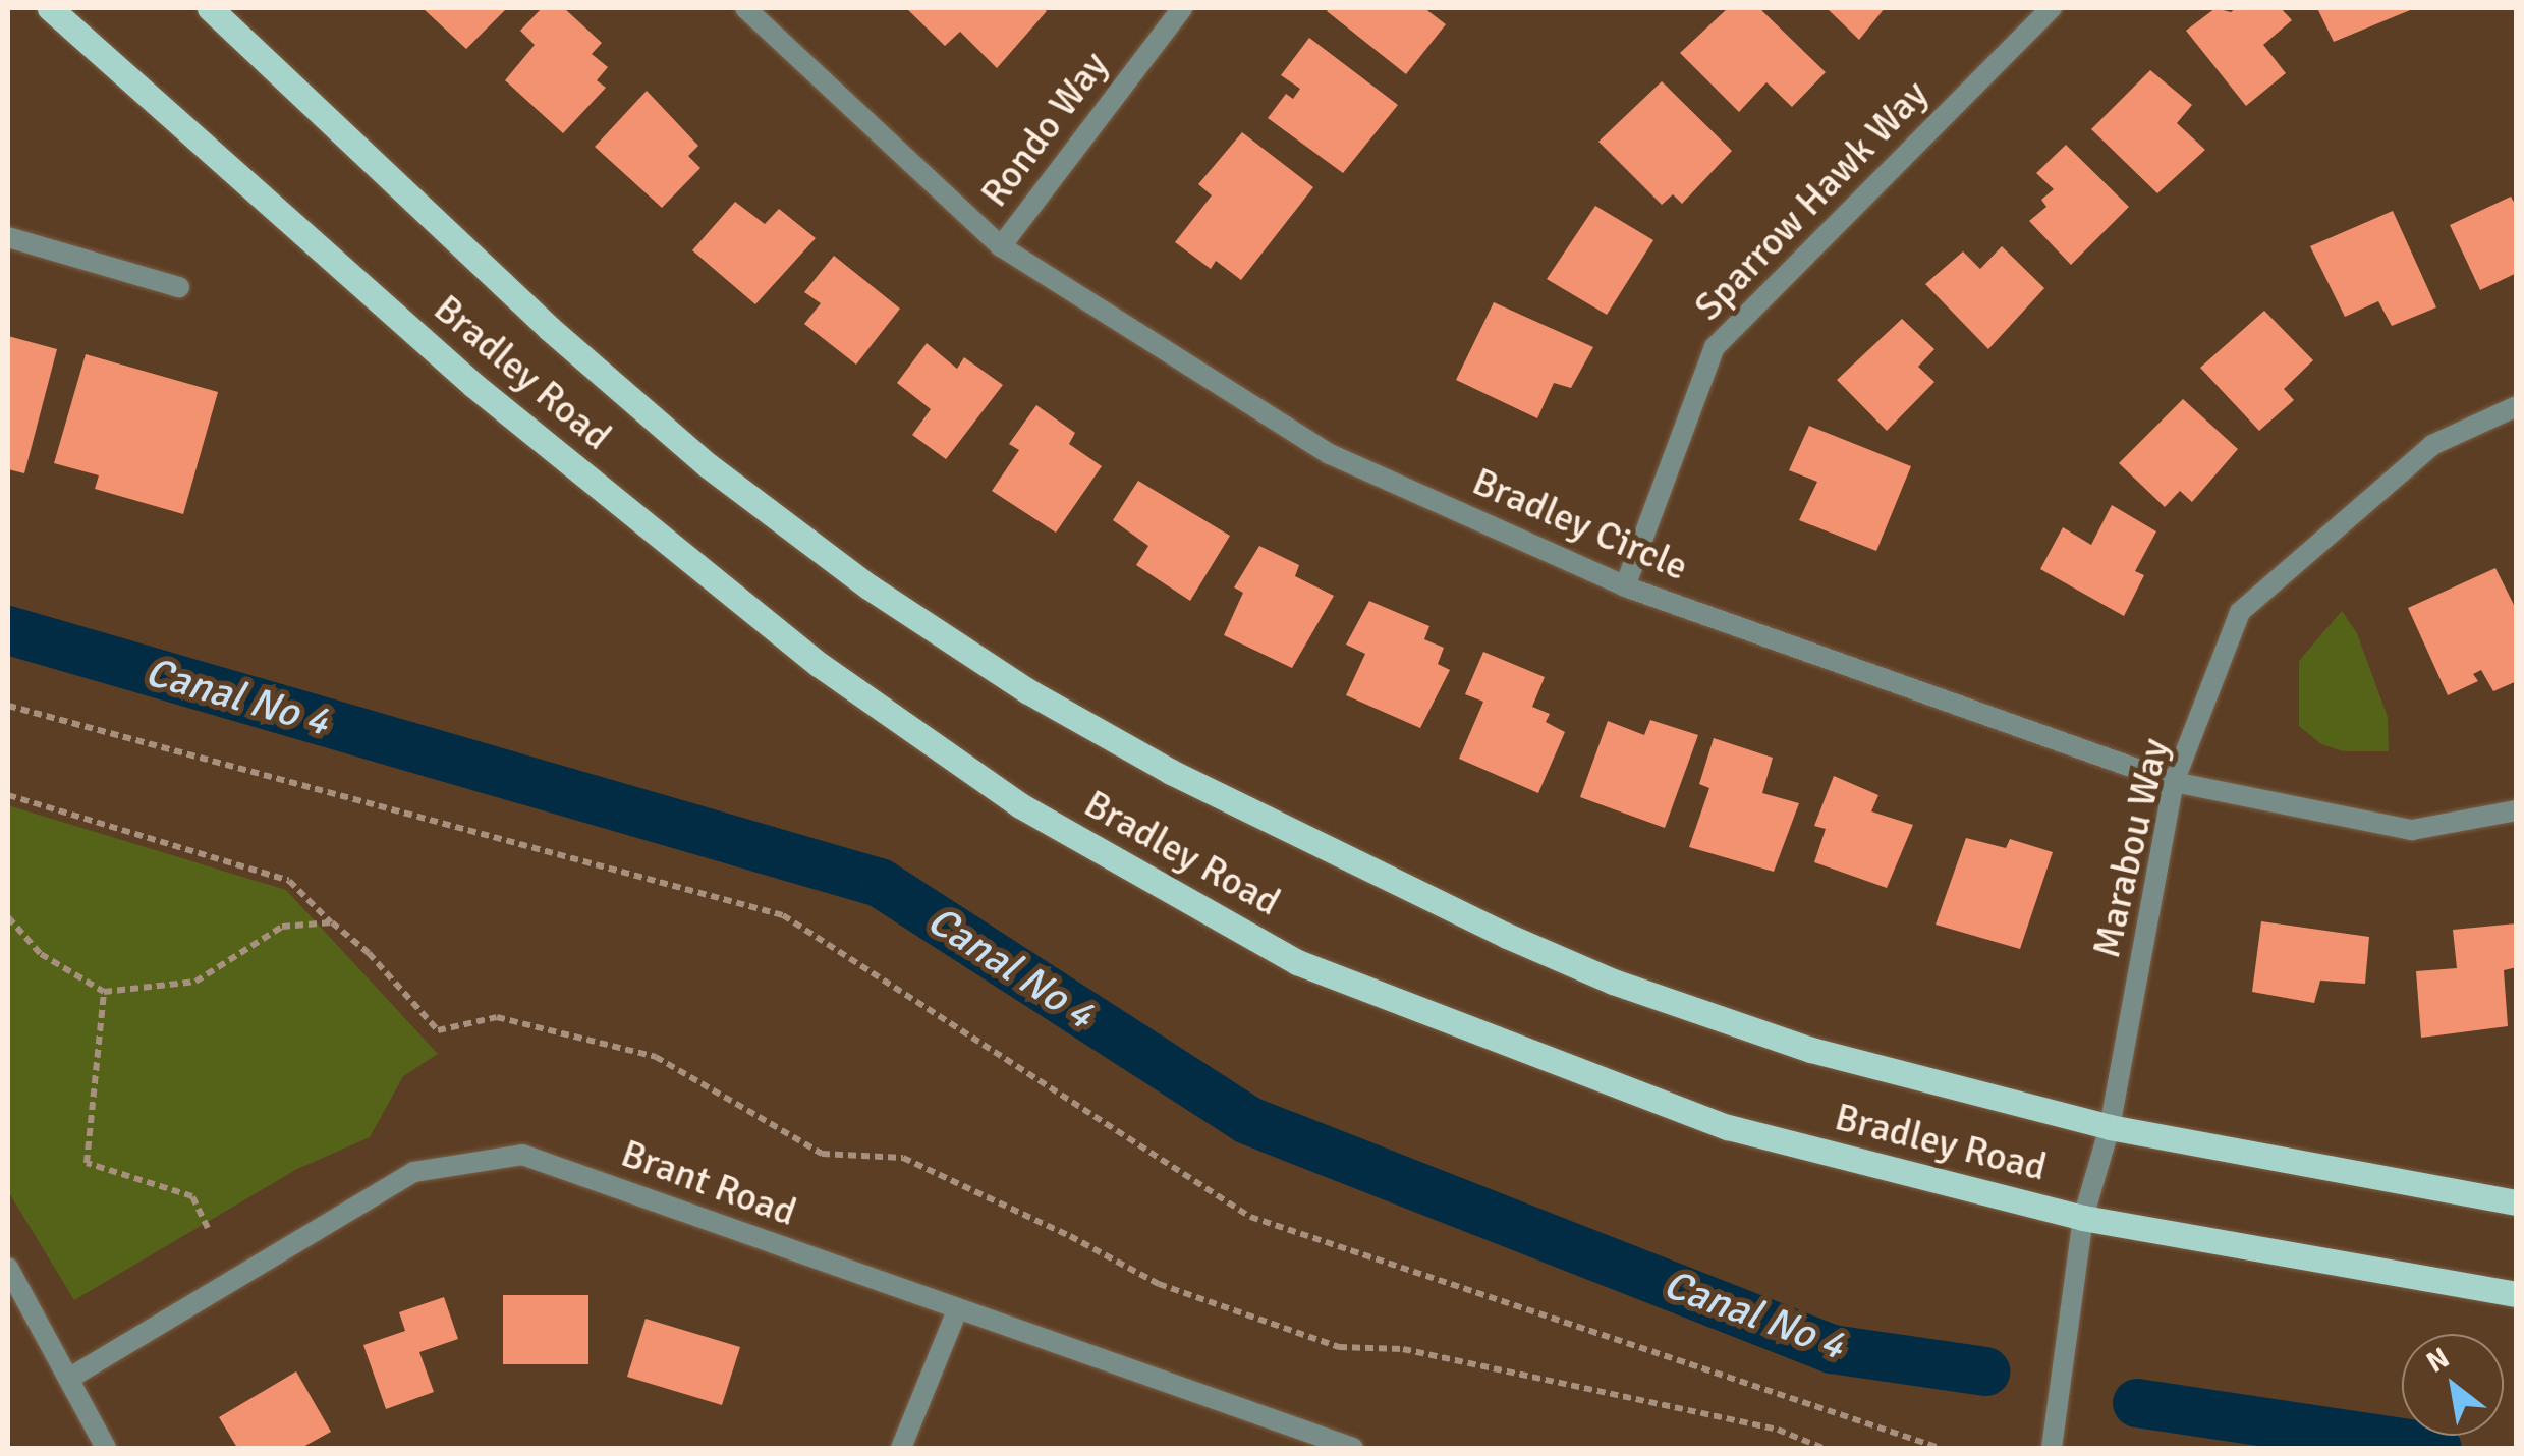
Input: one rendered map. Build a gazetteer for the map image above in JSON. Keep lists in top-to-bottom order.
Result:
{
  "streets": {
    "main road": ["Bradley Road"],
    "street": [
      "Rondo Way",
      "Sparrow Hawk Way",
      "Bradley Circle",
      "Marabou Way",
      "Brant Road"
    ]
  },
  "crossings": [
    ["Rondo Way", "Bradley Circle"],
    ["Sparrow Hawk Way", "Bradley Circle"],
    ["Bradley Road", "Marabou Way"],
    ["Bradley Circle", "Marabou Way"]
  ],
  "water": ["Canal No 4"],
  "north": "top left"
}
